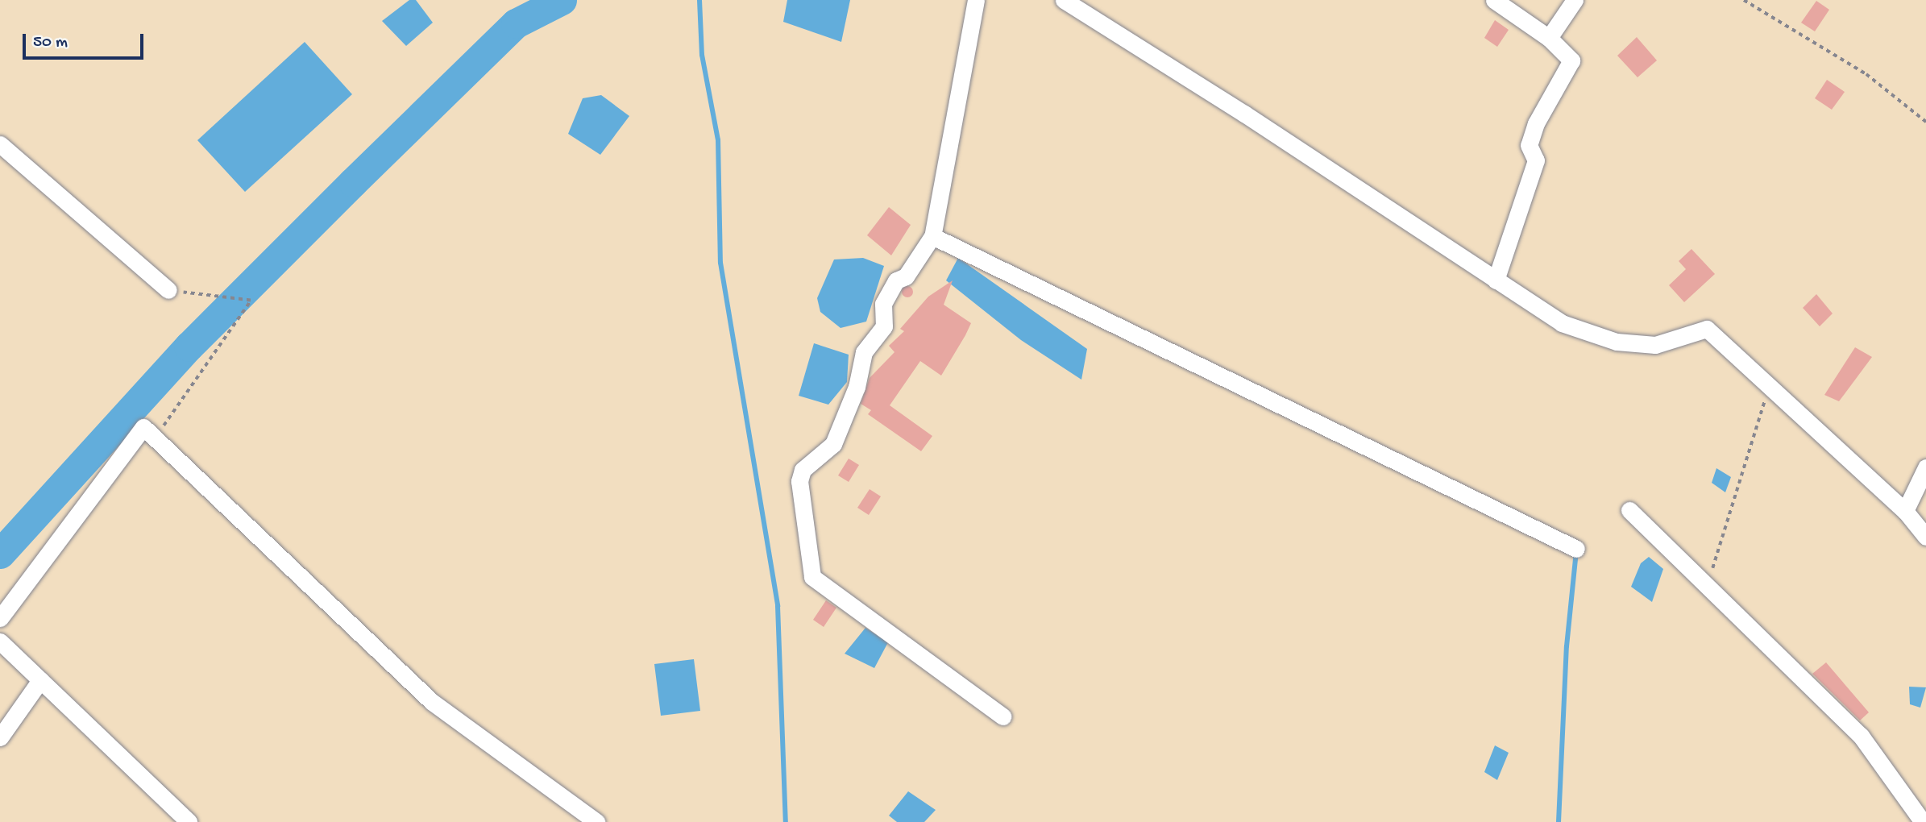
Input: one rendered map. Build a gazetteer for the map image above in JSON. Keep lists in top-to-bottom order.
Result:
{
  "scale_bar": "50 m"
}
